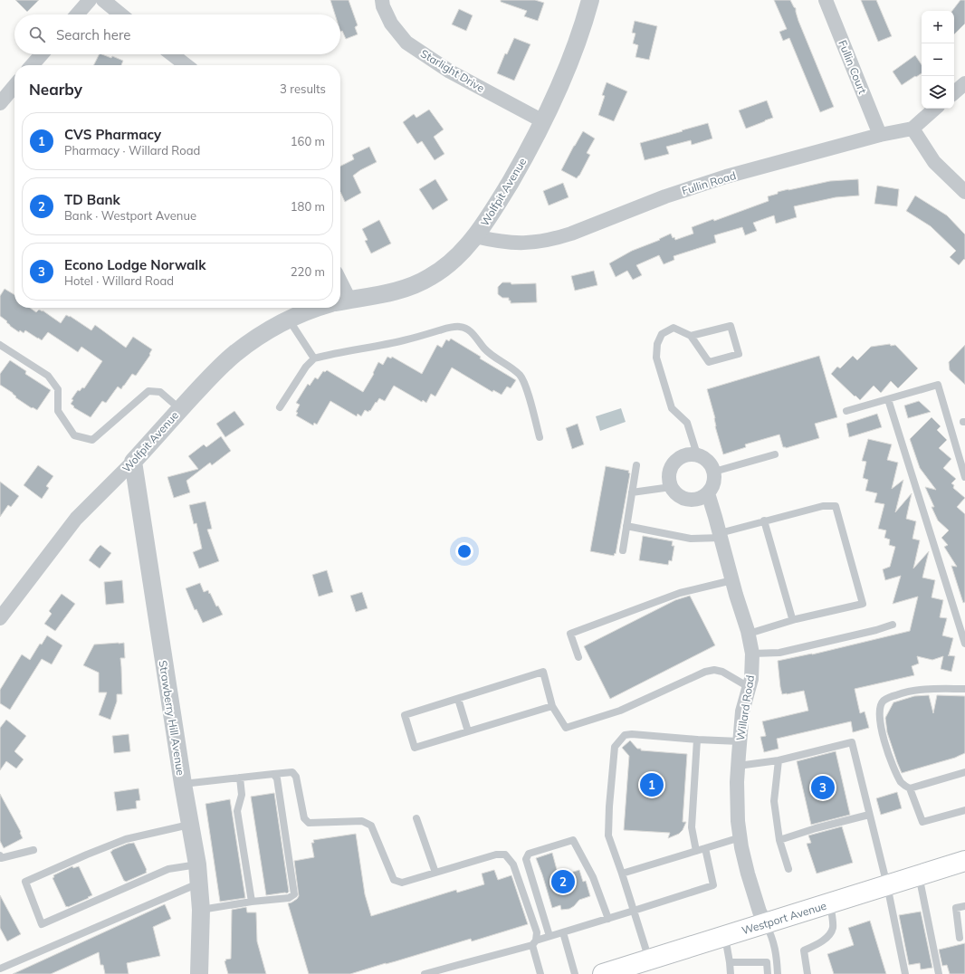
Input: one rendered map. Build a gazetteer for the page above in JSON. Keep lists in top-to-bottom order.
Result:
{
  "streets": {
    "main road": ["Westport Avenue"],
    "street": [
      "Fullin Court",
      "Starlight Drive",
      "Fullin Road",
      "Wolfpit Avenue",
      "Willard Road",
      "Strawberry Hill Avenue"
    ]
  },
  "crossings": [
    ["Fullin Court", "Fullin Road"],
    ["Starlight Drive", "Wolfpit Avenue"],
    ["Fullin Road", "Wolfpit Avenue"],
    ["Wolfpit Avenue", "Strawberry Hill Avenue"],
    ["Willard Road", "Westport Avenue"]
  ],
  "page": {
    "map_buttons": ["+", "−"],
    "search": "Search here",
    "heading": ["Nearby", "3 results"],
    "list": [
      {
        "mark": "1",
        "name": "CVS Pharmacy",
        "note": "Pharmacy · Willard Road",
        "value": "160 m"
      },
      {
        "mark": "2",
        "name": "TD Bank",
        "note": "Bank · Westport Avenue",
        "value": "180 m"
      },
      {
        "mark": "3",
        "name": "Econo Lodge Norwalk",
        "note": "Hotel · Willard Road",
        "value": "220 m"
      }
    ],
    "pins": ["1", "3", "2"]
  }
}
